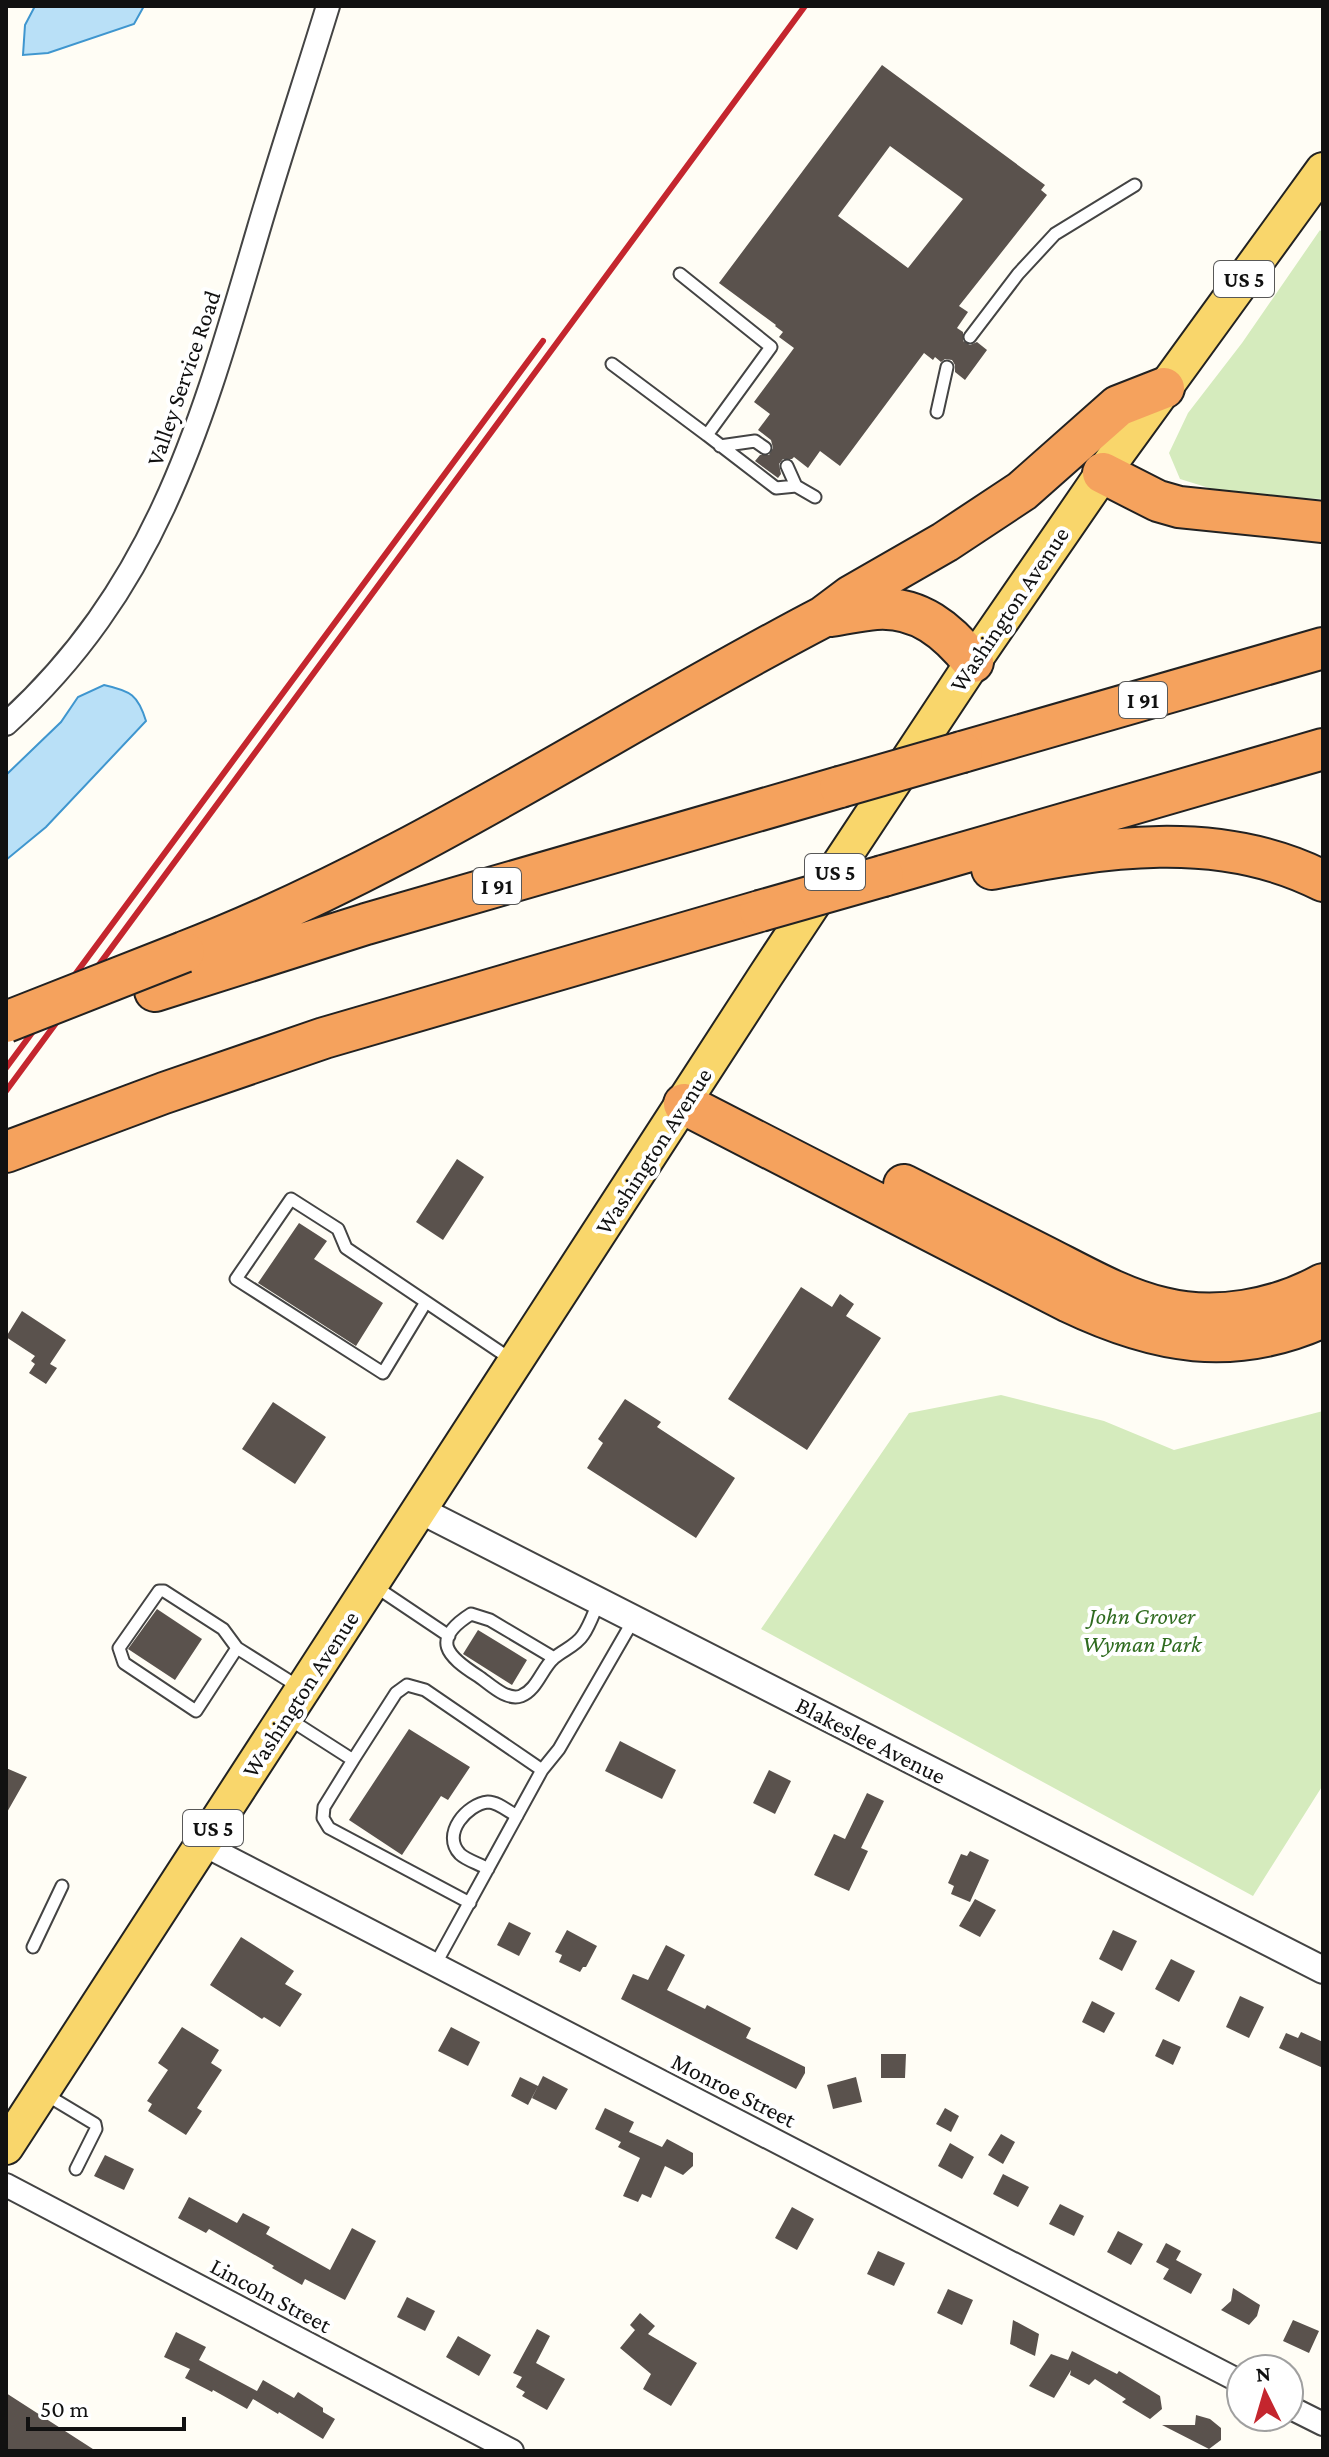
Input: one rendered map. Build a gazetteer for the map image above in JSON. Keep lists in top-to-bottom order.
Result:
{
  "streets": {
    "highway": ["I 91"],
    "main road": ["US 5", "Washington Avenue"],
    "street": [
      "Valley Service Road",
      "Blakeslee Avenue",
      "Monroe Street",
      "Lincoln Street"
    ]
  },
  "crossings": [
    ["Washington Avenue", "Blakeslee Avenue"],
    ["Washington Avenue", "Monroe Street"]
  ],
  "parks": ["John Grover Wyman Park"],
  "scale_bar": "50 m",
  "north": "top"
}
